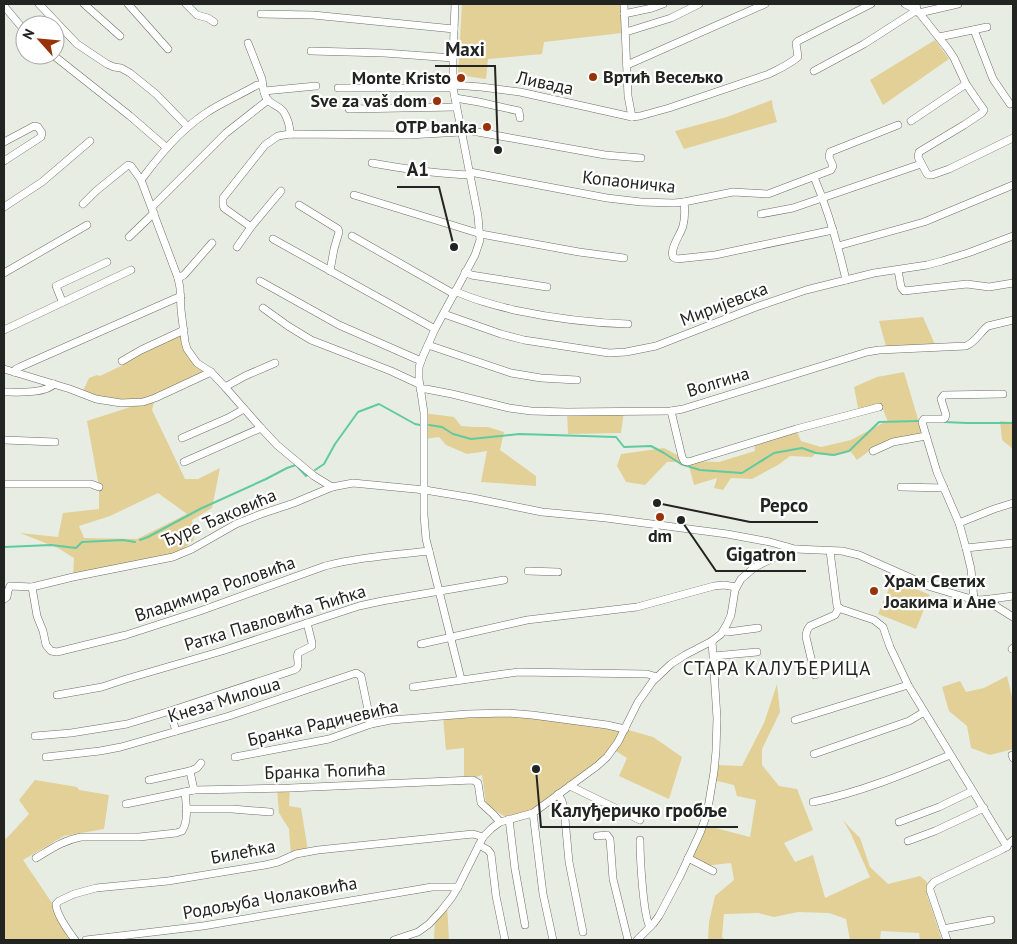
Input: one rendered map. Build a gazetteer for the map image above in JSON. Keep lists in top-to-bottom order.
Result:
{
  "streets": {
    "street": [
      "Ливада",
      "Копаоничка",
      "Миријевска",
      "Волгина",
      "Ђуре Ђаковића",
      "Владимира Роловића",
      "Ратка Павловића Ћићка",
      "Кнеза Милоша",
      "Бранка Радичевића",
      "Бранка Ћопића",
      "Билећка",
      "Родољуба Чолаковића"
    ]
  },
  "crossings": [
    ["Ђуре Ђаковића", "Владимира Роловића"],
    ["Ратка Павловића Ћићка", "Кнеза Милоша"],
    ["Кнеза Милоша", "Бранка Радичевића"]
  ],
  "districts": ["СТАРА КАЛУЂЕРИЦА"],
  "places": [
    "Вртић Весељко",
    "Monte Kristo",
    "Sve za vaš dom",
    "OTP banka",
    "Maxi",
    "A1",
    "Pepco",
    "dm",
    "Gigatron",
    "Храм Светих Јоакима и Ане",
    "Калуђеричко гробље"
  ],
  "north": "top left"
}
